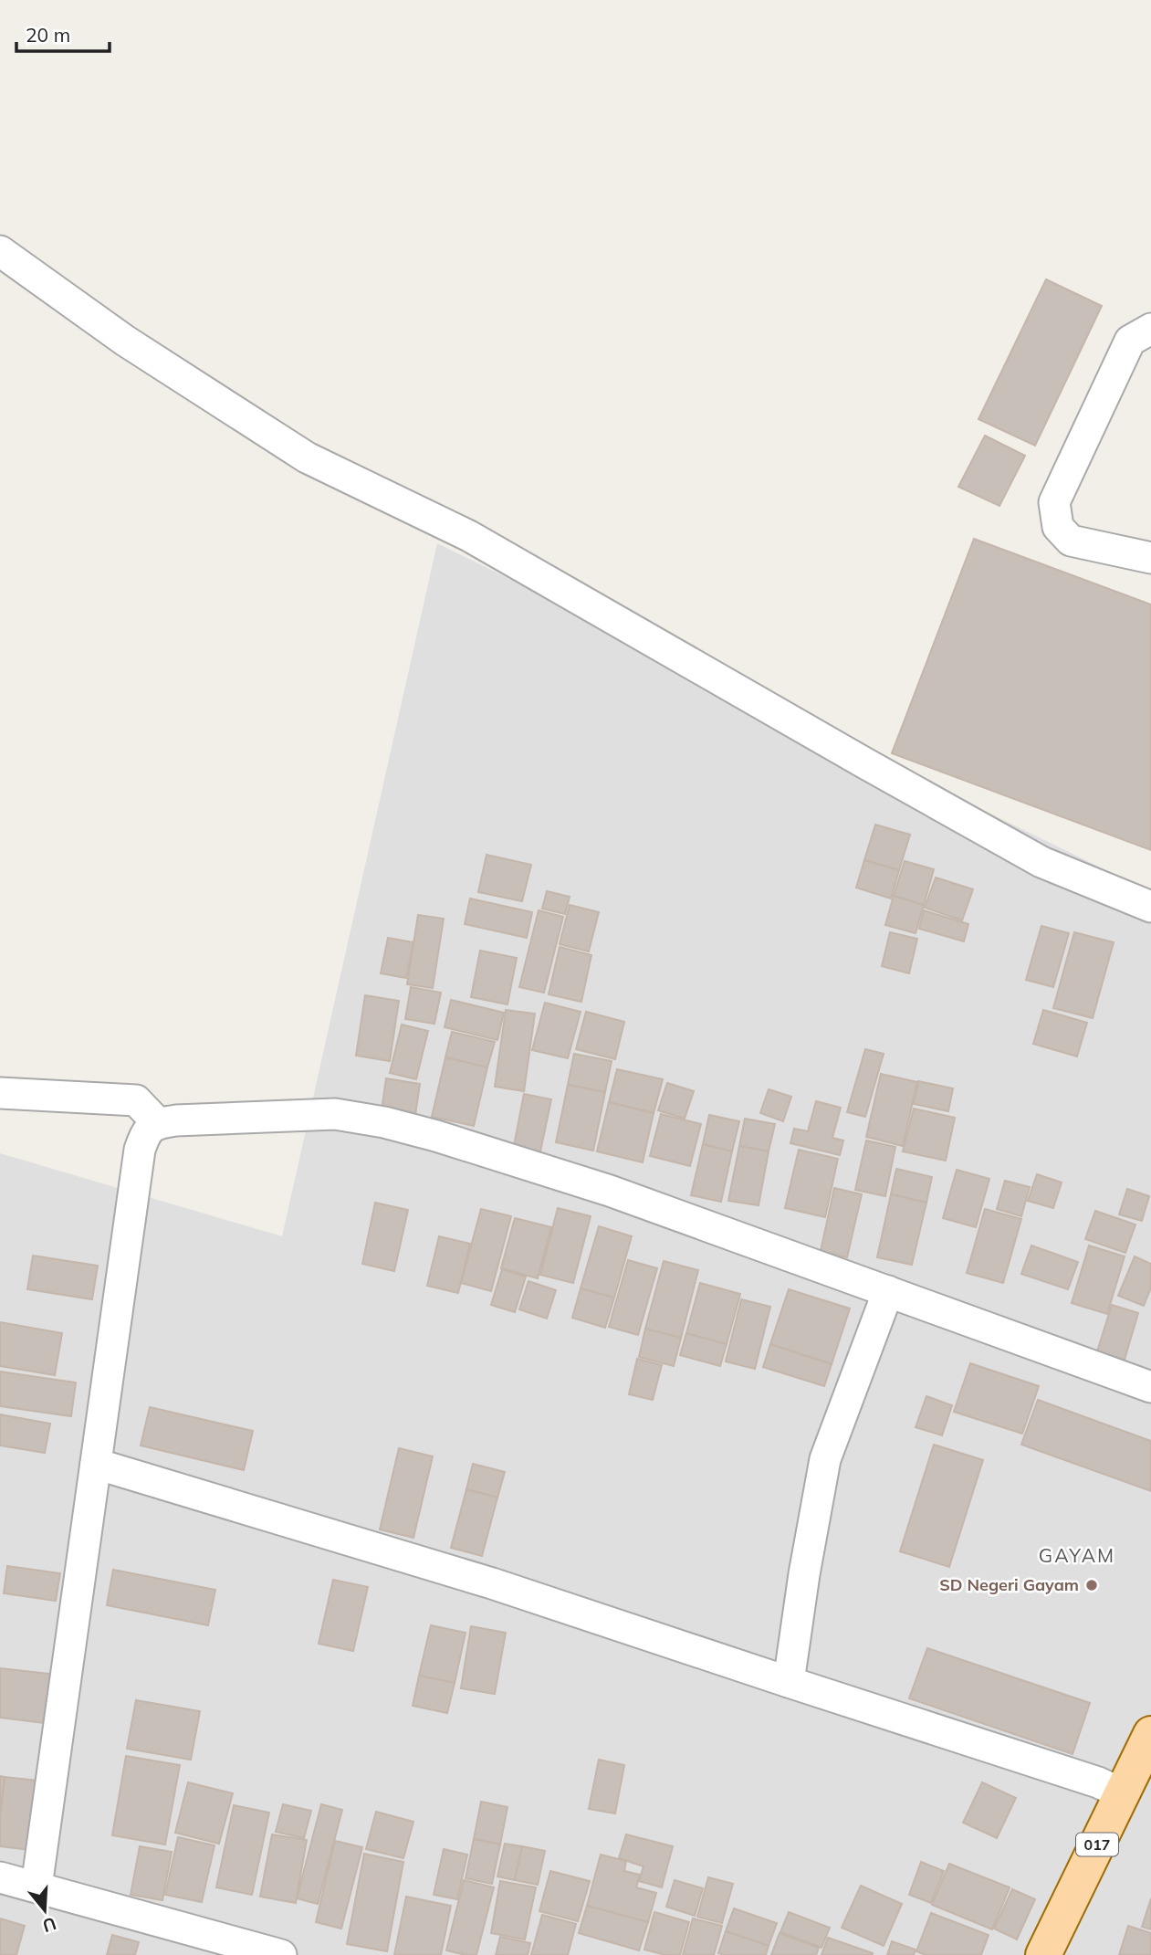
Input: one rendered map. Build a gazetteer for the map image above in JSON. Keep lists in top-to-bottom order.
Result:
{
  "streets": {
    "main road": ["017"]
  },
  "districts": ["GAYAM"],
  "places": ["SD Negeri Gayam"],
  "scale_bar": "20 m",
  "north": "bottom"
}
